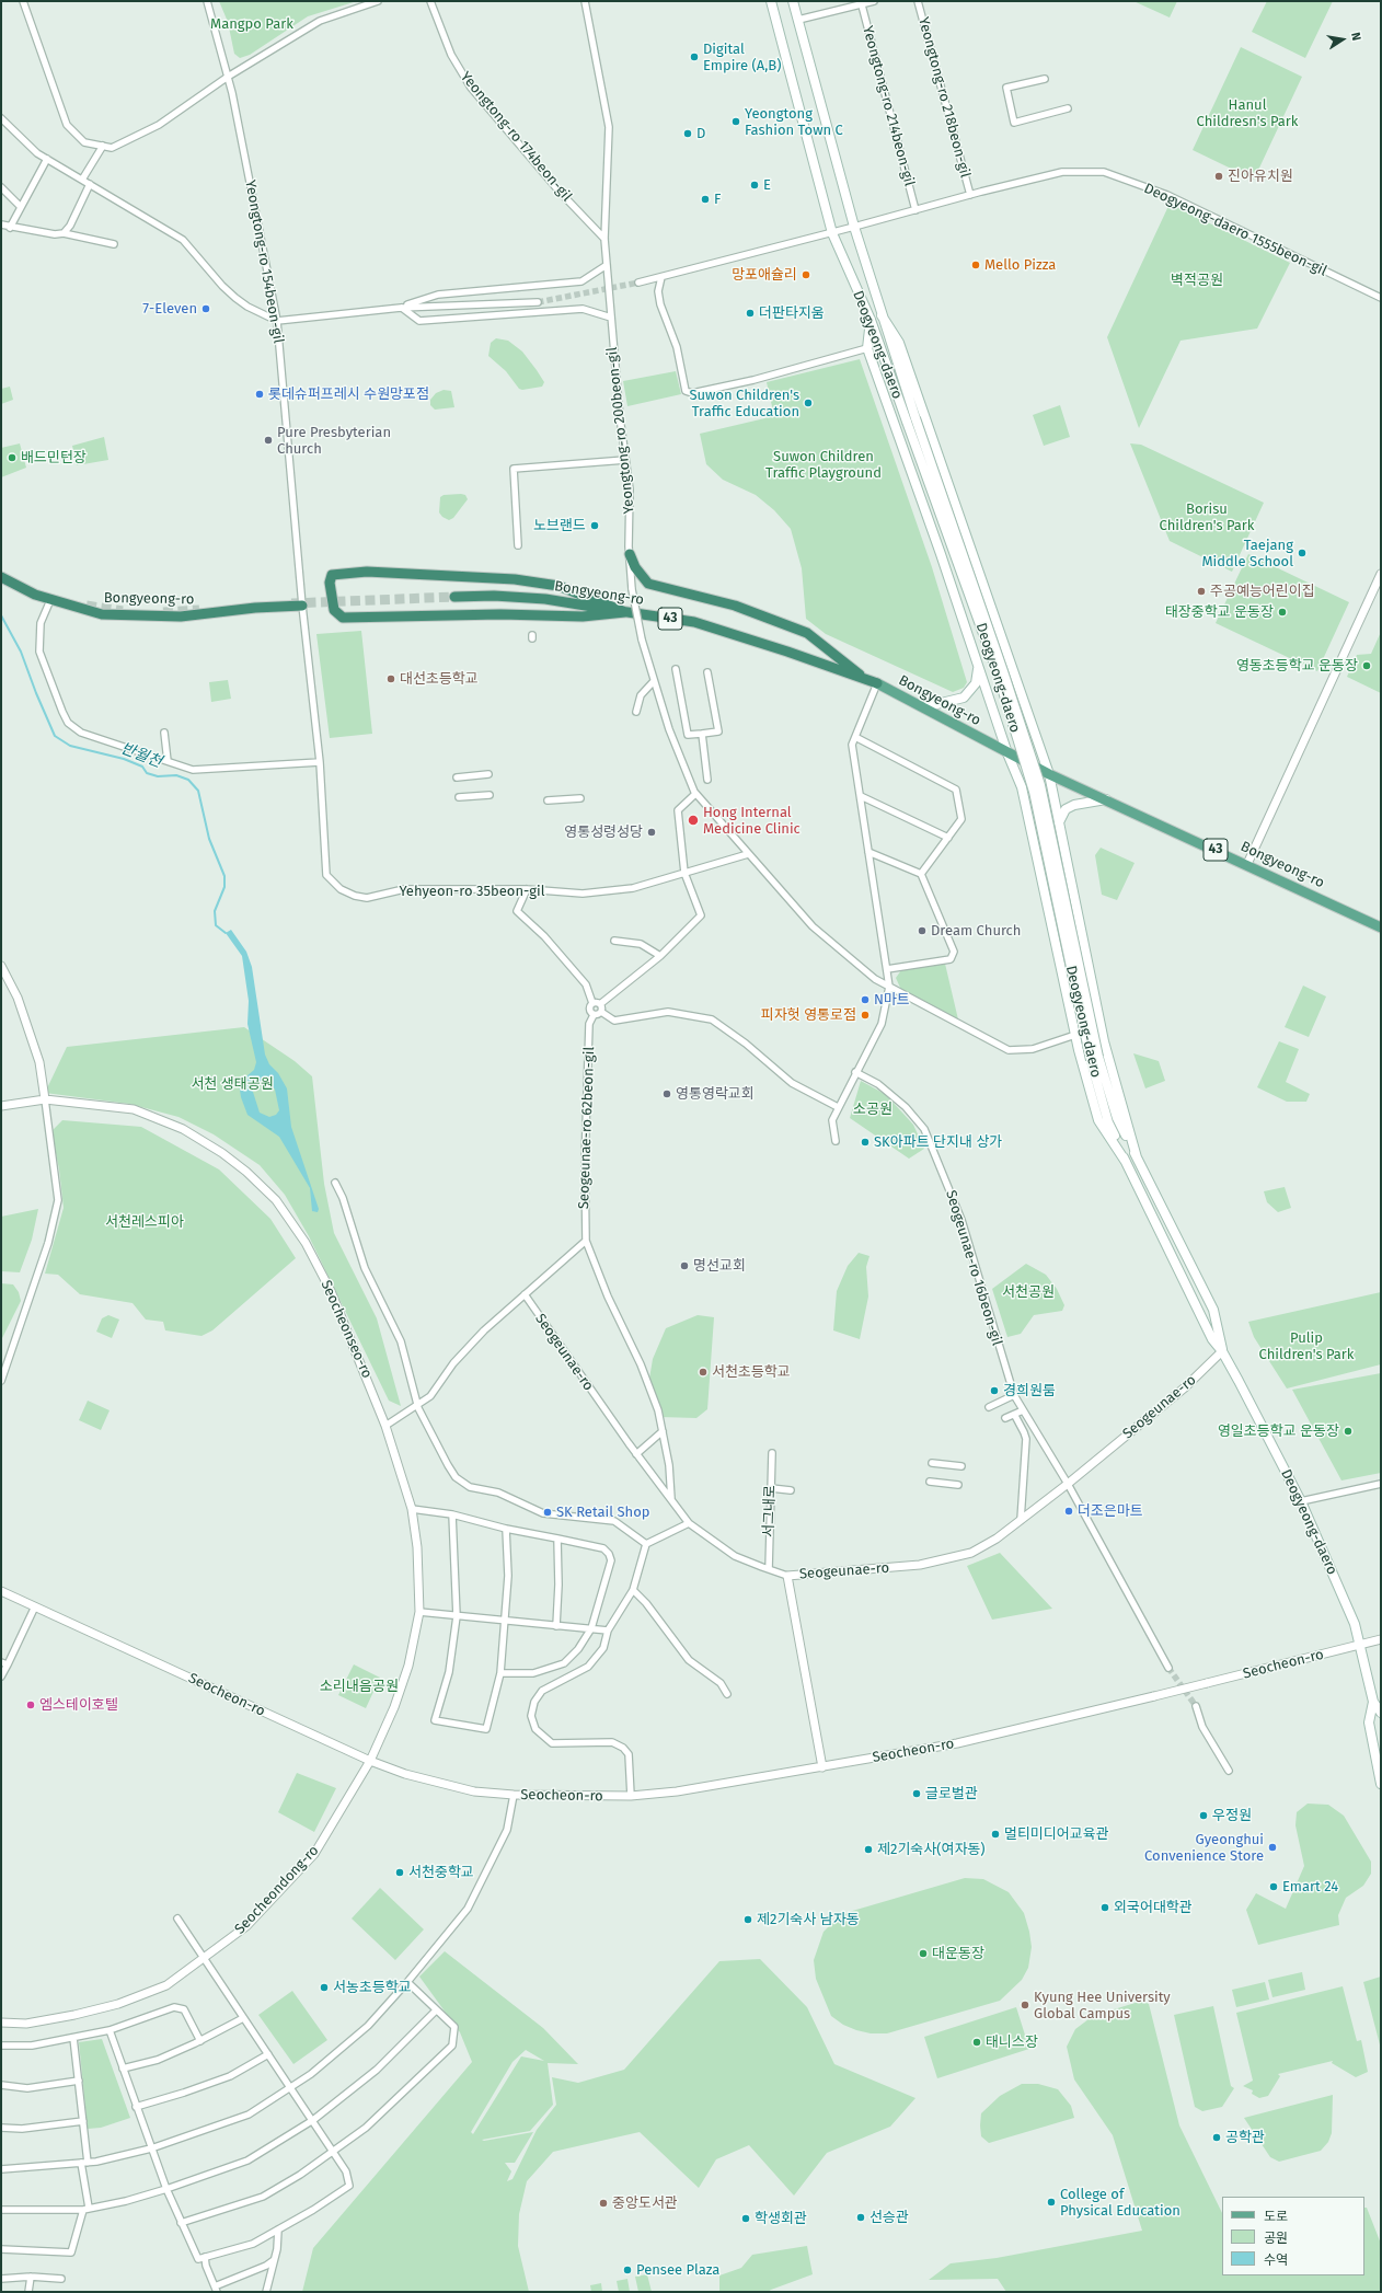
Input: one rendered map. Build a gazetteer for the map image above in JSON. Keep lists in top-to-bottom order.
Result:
{
  "streets": {
    "highway": ["Bongyeong-ro", "43"],
    "main road": ["Deogyeong-daero"],
    "street": [
      "Yeongtong-ro 218beon-gil",
      "Yeongtong-ro 214beon-gil",
      "Yeongtong-ro 174beon-gil",
      "Deogyeong-daero 1555beon-gil",
      "Yeongtong-ro 154beon-gil",
      "Yeongtong-ro 200beon-gil",
      "Yehyeon-ro 35beon-gil",
      "Seogeunae-ro 62beon-gil",
      "Seogeunae-ro 16beon-gil",
      "Seocheonseo-ro",
      "Seogeunae-ro",
      "서그내로",
      "Seocheon-ro",
      "Seocheondong-ro"
    ]
  },
  "crossings": [
    ["Yeongtong-ro 218beon-gil", "Deogyeong-daero 1555beon-gil"],
    ["Yeongtong-ro 214beon-gil", "Deogyeong-daero 1555beon-gil"],
    ["Yeongtong-ro 174beon-gil", "Yeongtong-ro 200beon-gil"],
    ["Deogyeong-daero 1555beon-gil", "Deogyeong-daero"],
    ["Yeongtong-ro 154beon-gil", "Bongyeong-ro"],
    ["Yeongtong-ro 154beon-gil", "Yehyeon-ro 35beon-gil"],
    ["Deogyeong-daero", "Seogeunae-ro"],
    ["Deogyeong-daero", "Seocheon-ro"],
    ["Yeongtong-ro 200beon-gil", "Yehyeon-ro 35beon-gil"],
    ["Seogeunae-ro 62beon-gil", "Seogeunae-ro"],
    ["Seogeunae-ro 16beon-gil", "Seogeunae-ro"],
    ["Seocheonseo-ro", "Seocheon-ro"],
    ["Seocheonseo-ro", "Seocheondong-ro"],
    ["Seogeunae-ro", "서그내로"],
    ["Seocheon-ro", "Seocheondong-ro"]
  ],
  "water": ["반월천"],
  "parks": [
    "Mangpo Park",
    "Hanul Childresn's Park",
    "벽적공원",
    "Suwon Children Traffic Playground",
    "Borisu Children's Park",
    "서천 생태공원",
    "소공원",
    "서천레스피아",
    "서천공원",
    "Pulip Children's Park",
    "소리내음공원"
  ],
  "places": [
    "Digital Empire (A,B)",
    "Yeongtong Fashion Town C",
    "D",
    "진아유치원",
    "E",
    "F",
    "Mello Pizza",
    "망포애슐리",
    "7-Eleven",
    "더판타지움",
    "롯데슈퍼프레시 수원망포점",
    "Suwon Children's Traffic Education",
    "Pure Presbyterian Church",
    "배드민턴장",
    "노브랜드",
    "Taejang Middle School",
    "주공예능어린이집",
    "태장중학교 운동장",
    "영동초등학교 운동장",
    "대선초등학교",
    "Hong Internal Medicine Clinic",
    "영통성령성당",
    "Dream Church",
    "N마트",
    "피자헛 영통로점",
    "영통영락교회",
    "SK아파트 단지내 상가",
    "명선교회",
    "서천초등학교",
    "경희원룸",
    "영일초등학교 운동장",
    "더조은마트",
    "SK Retail Shop",
    "엠스테이호텔",
    "글로벌관",
    "우정원",
    "멀티미디어교육관",
    "Gyeonghui Convenience Store",
    "제2기숙사(여자동)",
    "서천중학교",
    "Emart 24",
    "외국어대학관",
    "제2기숙사 남자동",
    "대운동장",
    "서농초등학교",
    "Kyung Hee University Global Campus",
    "태니스장",
    "공학관",
    "College of Physical Education",
    "중앙도서관",
    "선승관",
    "학생회관",
    "Pensee Plaza"
  ],
  "legend": ["도로", "공원", "수역"],
  "north": "right"
}
